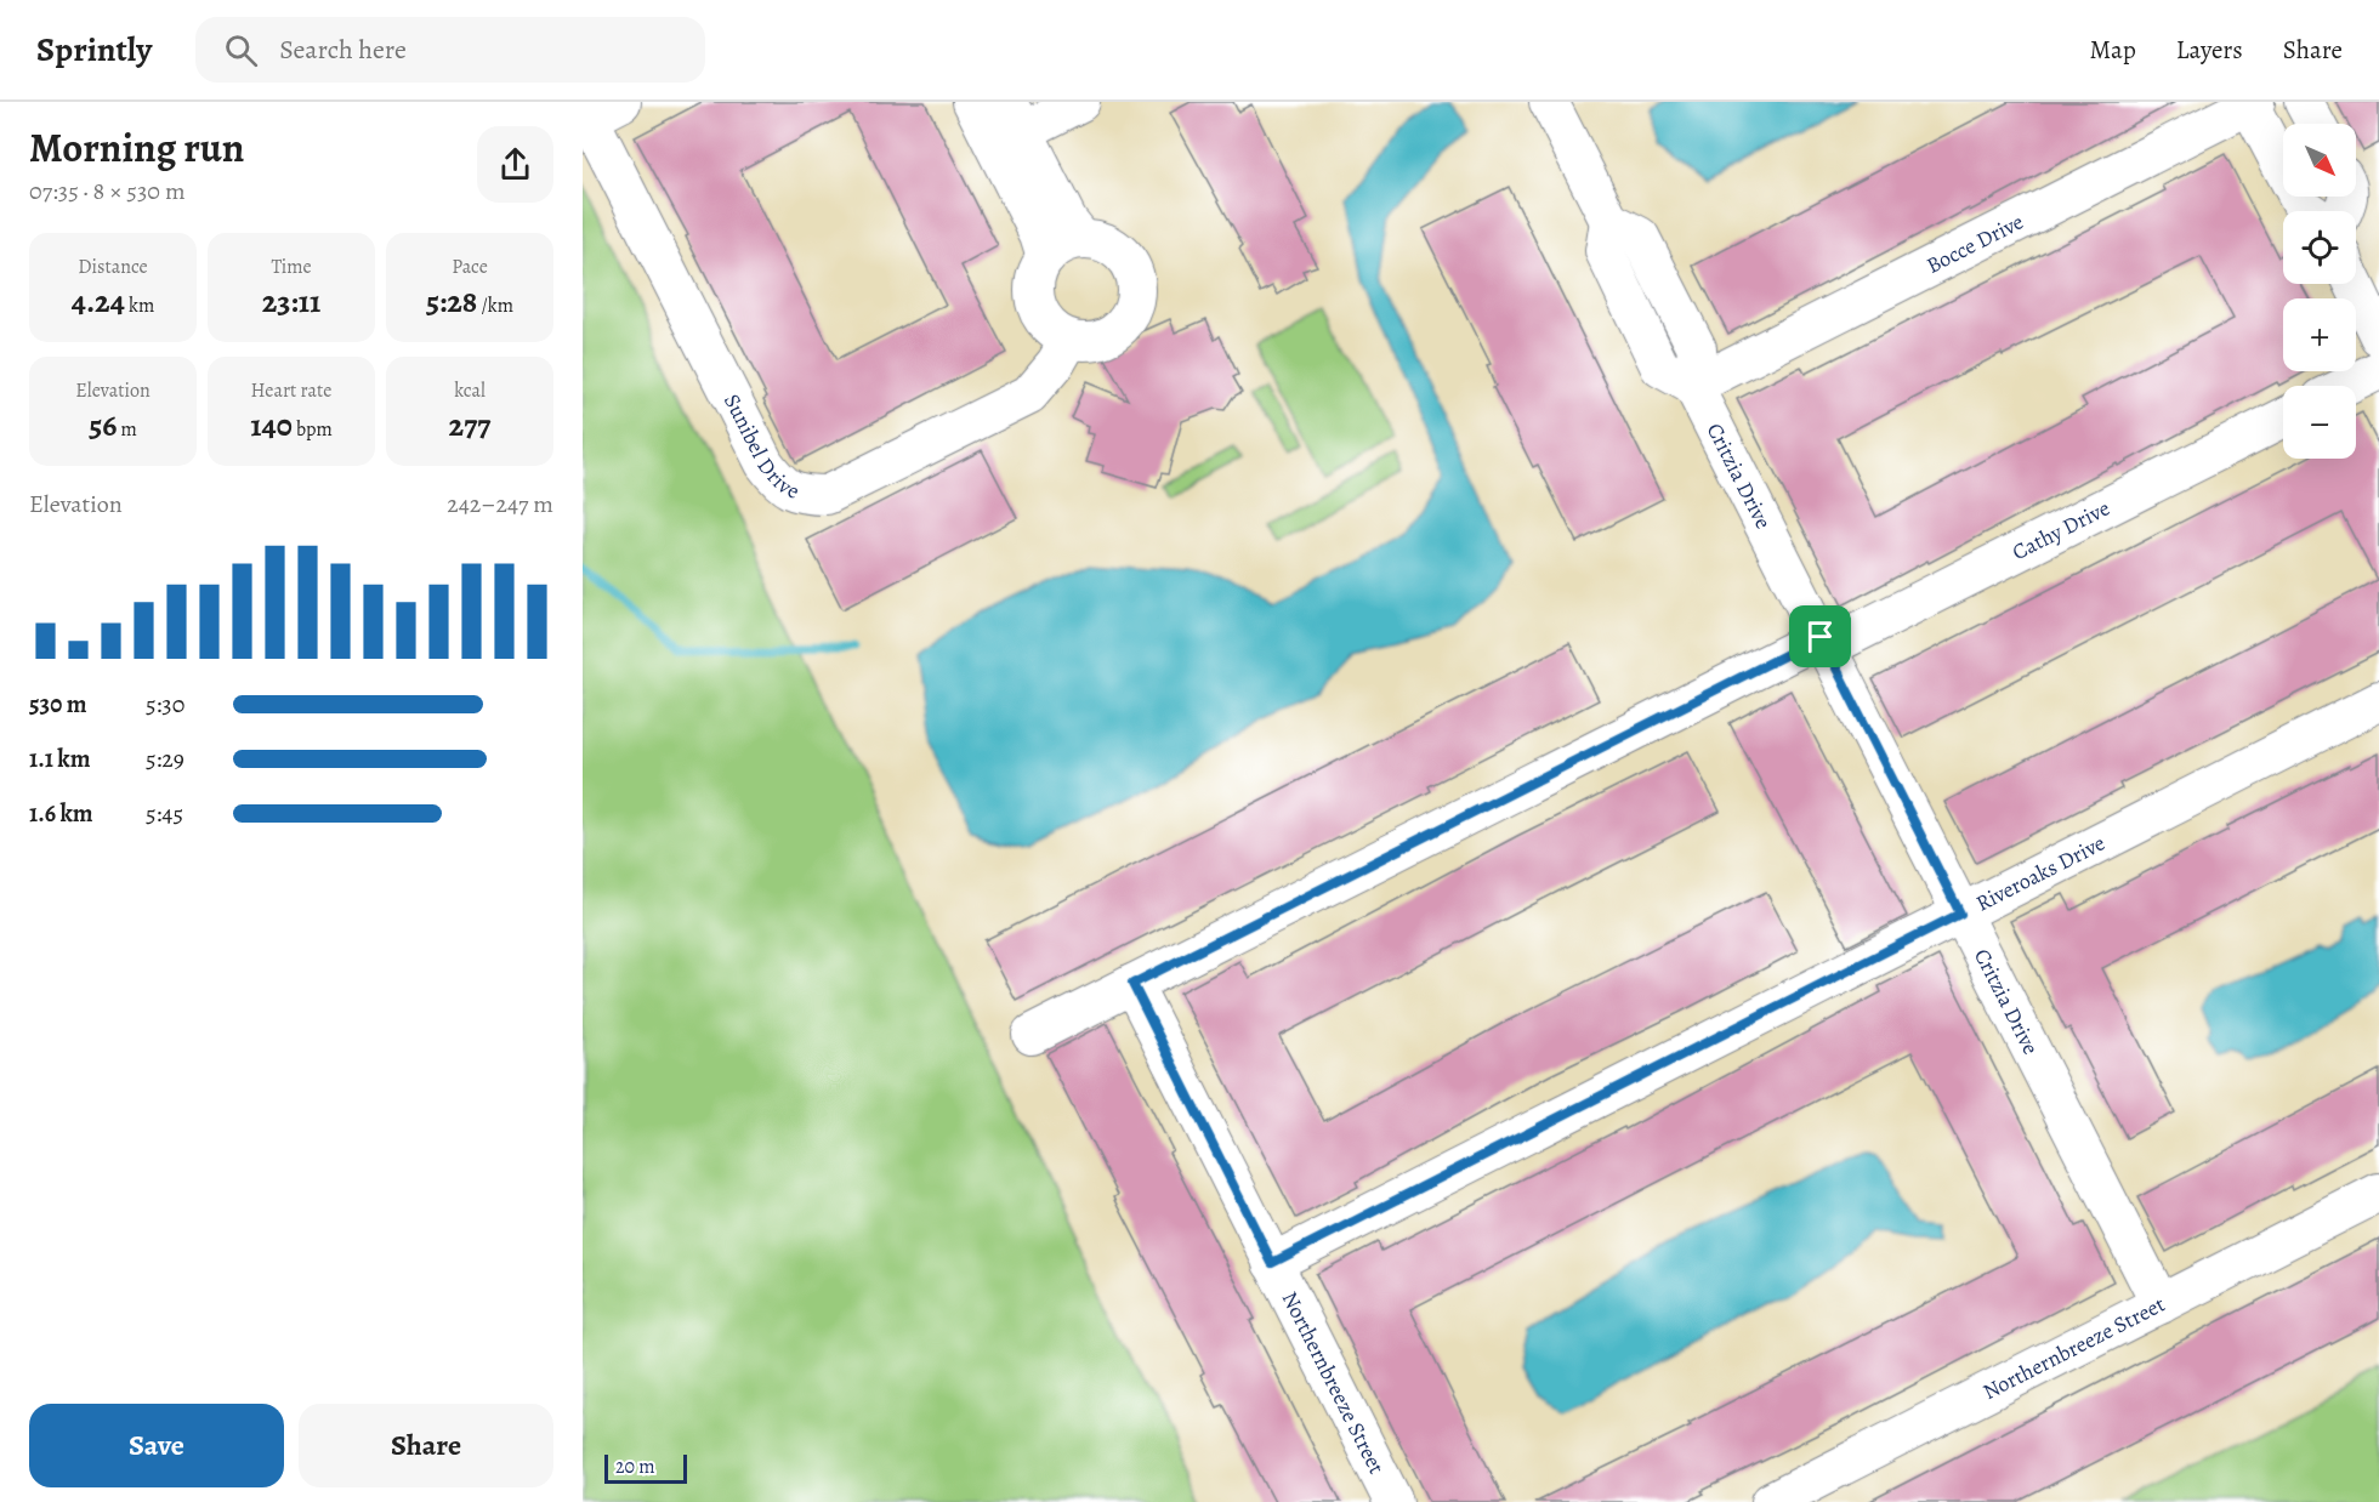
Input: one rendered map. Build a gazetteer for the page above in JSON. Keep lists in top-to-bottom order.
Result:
{
  "streets": {
    "street": [
      "Bocce Drive",
      "Sunibel Drive",
      "Critzia Drive",
      "Cathy Drive",
      "Riveroaks Drive",
      "Northernbreeze Street"
    ]
  },
  "crossings": [
    ["Bocce Drive", "Critzia Drive"],
    ["Critzia Drive", "Cathy Drive"],
    ["Critzia Drive", "Riveroaks Drive"],
    ["Critzia Drive", "Northernbreeze Street"],
    ["Riveroaks Drive", "Northernbreeze Street"]
  ],
  "scale_bar": "20 m",
  "north": "bottom right",
  "page": {
    "header": "Sprintly",
    "search": "Search here",
    "nav": ["Map", "Layers", "Share"],
    "heading": ["Morning run", "07:35 · 8 × 530 m"],
    "map_buttons": ["+", "−"],
    "stats": [
      ["Distance", "4.24 km"],
      ["Time", "23:11"],
      ["Pace", "5:28 /km"],
      ["Elevation", "56 m"],
      ["Heart rate", "140 bpm"],
      ["kcal", "277"]
    ],
    "chart": ["Elevation", "242–247 m"],
    "list": [
      {
        "name": "530 m",
        "note": "5:30"
      },
      {
        "name": "1.1 km",
        "note": "5:29"
      },
      {
        "name": "1.6 km",
        "note": "5:45"
      }
    ],
    "buttons": ["Save", "Share"],
    "scale": "20 m"
  }
}
